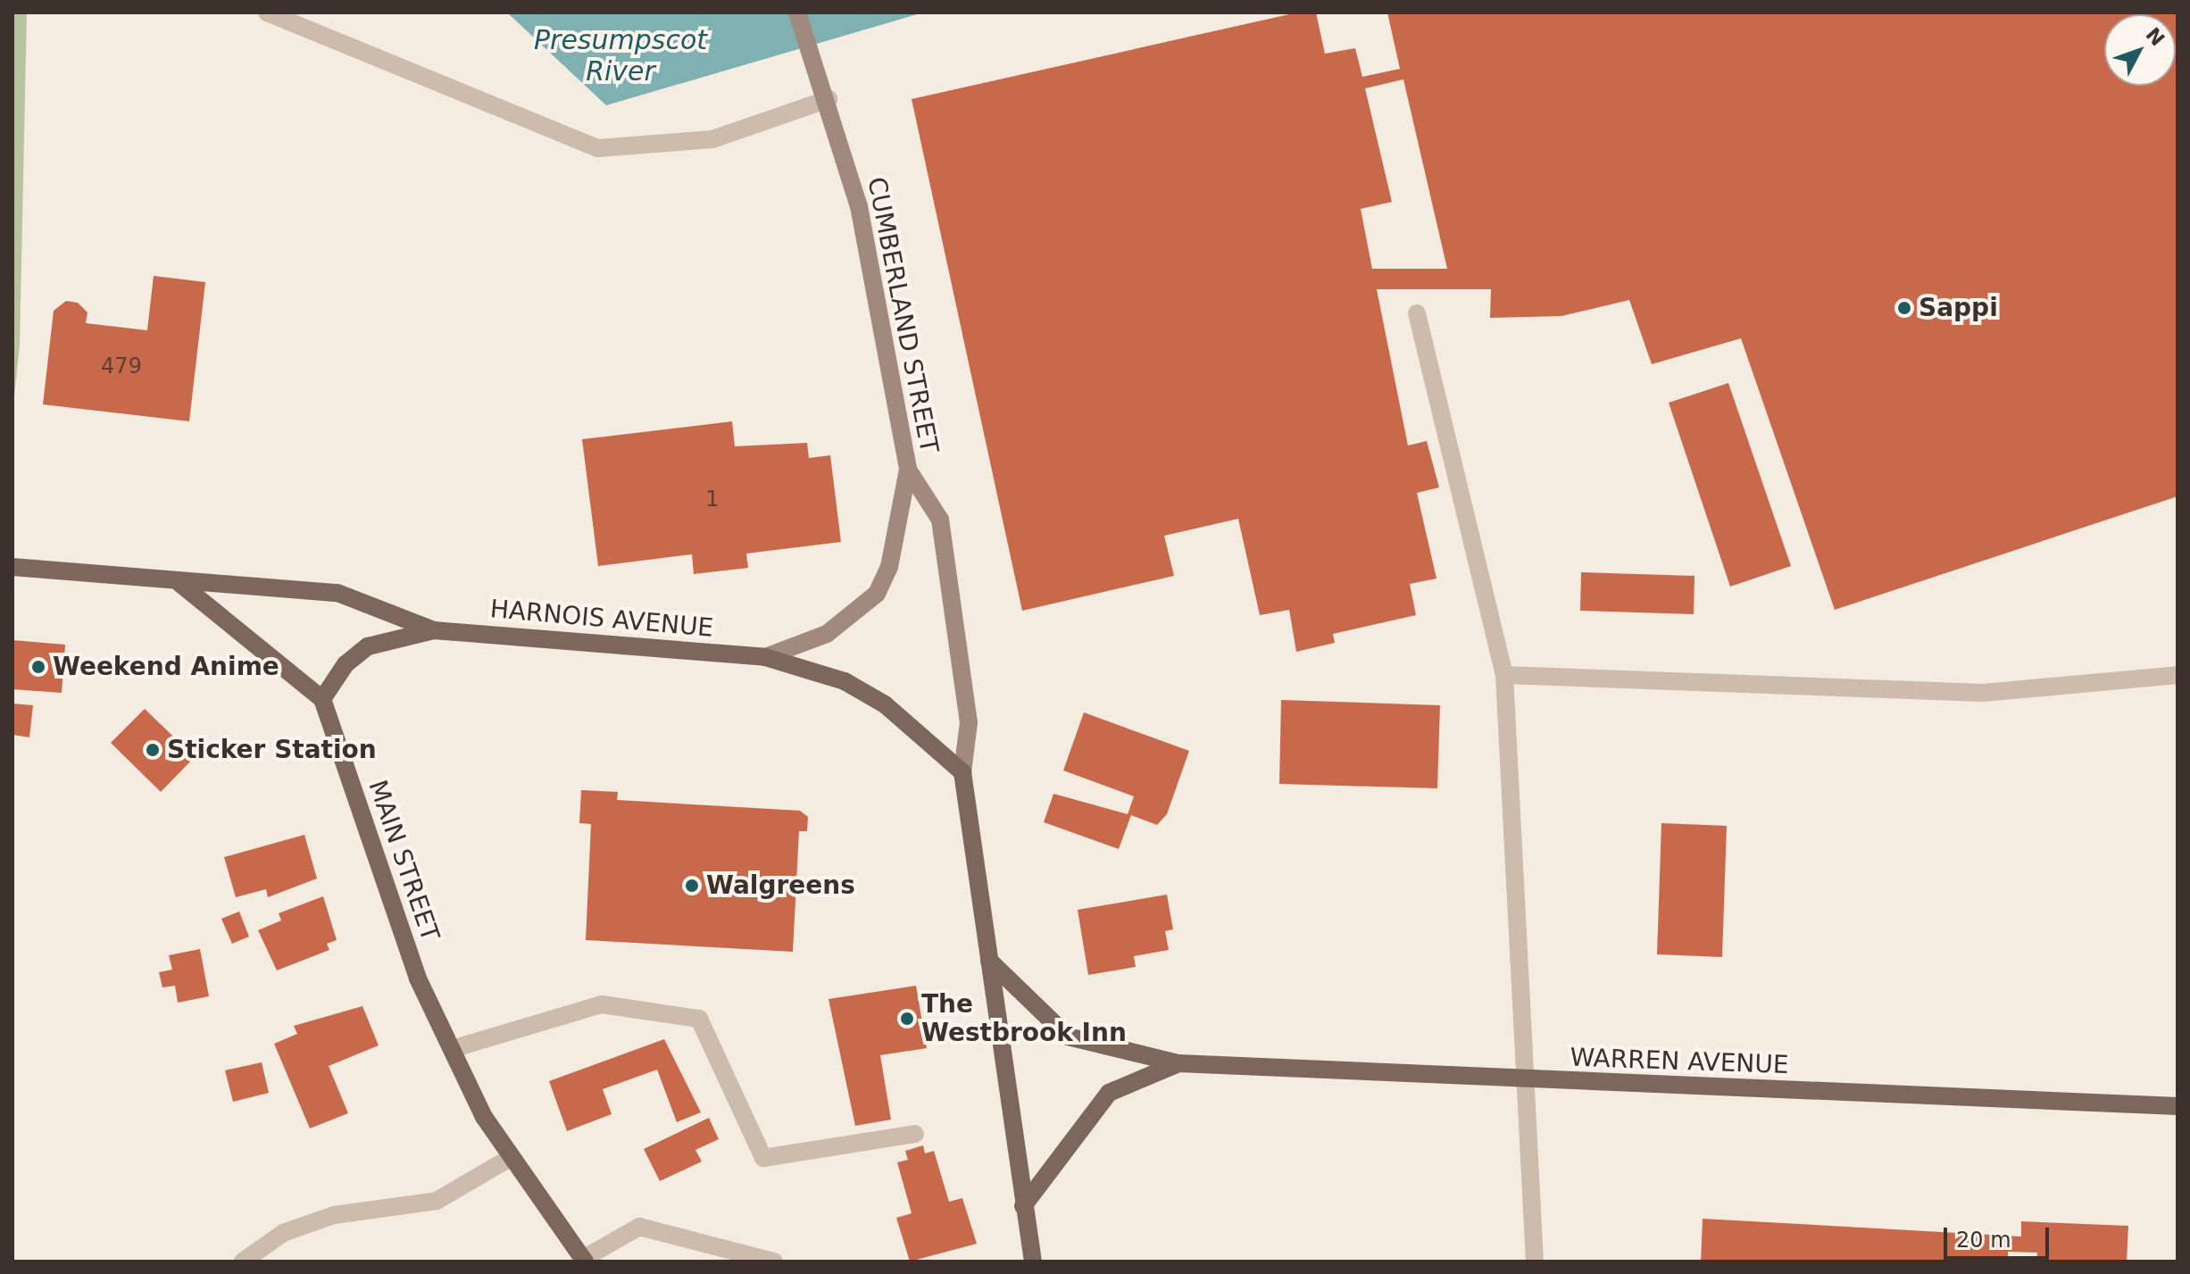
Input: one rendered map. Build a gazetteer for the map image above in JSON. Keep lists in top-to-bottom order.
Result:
{
  "streets": {
    "main road": [
      "CUMBERLAND STREET",
      "HARNOIS AVENUE",
      "MAIN STREET",
      "WARREN AVENUE"
    ]
  },
  "crossings": [
    ["CUMBERLAND STREET", "HARNOIS AVENUE"],
    ["CUMBERLAND STREET", "WARREN AVENUE"],
    ["HARNOIS AVENUE", "MAIN STREET"]
  ],
  "water": ["Presumpscot River"],
  "places": [
    "Sappi",
    "Weekend Anime",
    "Sticker Station",
    "Walgreens",
    "The Westbrook Inn"
  ],
  "house_numbers": ["479", "1"],
  "scale_bar": "20 m",
  "north": "top right"
}
